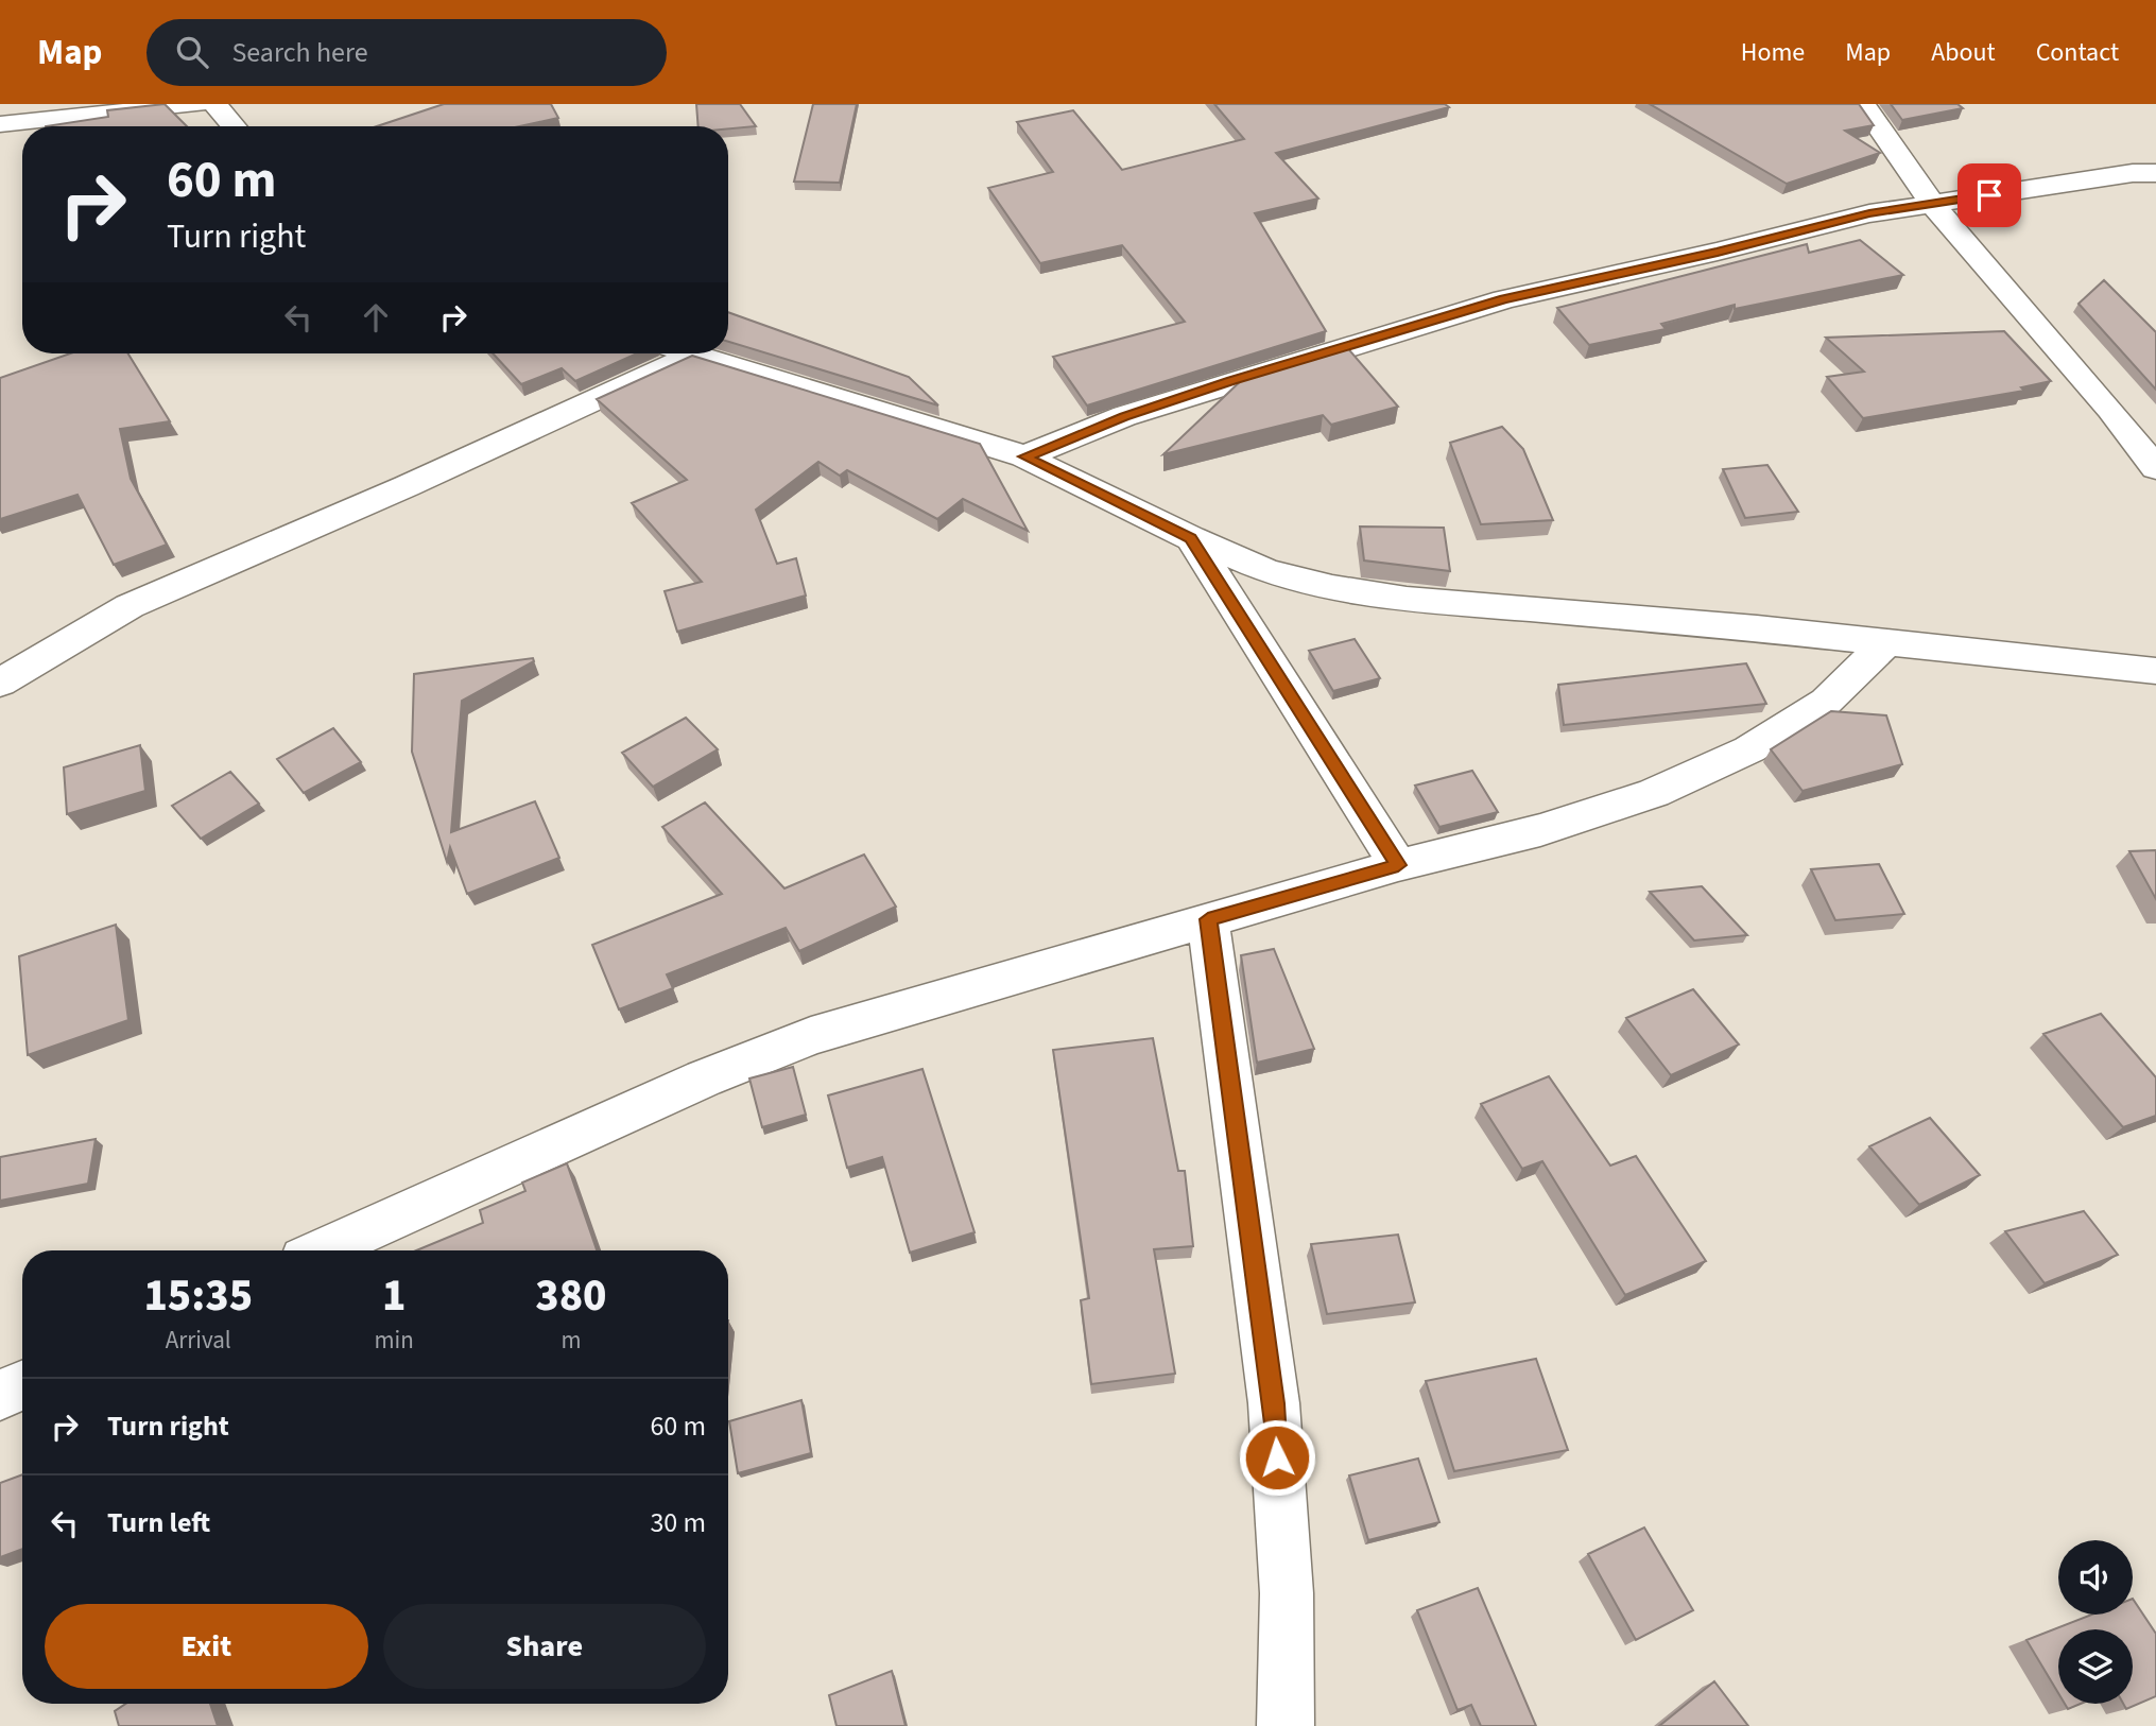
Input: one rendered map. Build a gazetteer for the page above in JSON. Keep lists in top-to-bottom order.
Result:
{
  "page": {
    "header": "Map",
    "search": "Search here",
    "nav": [
      "Home",
      "Map",
      "About",
      "Contact"
    ],
    "turn": ["60 m", "Turn right"],
    "eta": [
      "15:35",
      "Arrival",
      "1",
      "min",
      "380",
      "m"
    ],
    "list": [
      {
        "name": "Turn right",
        "value": "60 m"
      },
      {
        "name": "Turn left",
        "value": "30 m"
      }
    ],
    "buttons": ["Exit", "Share"]
  }
}
